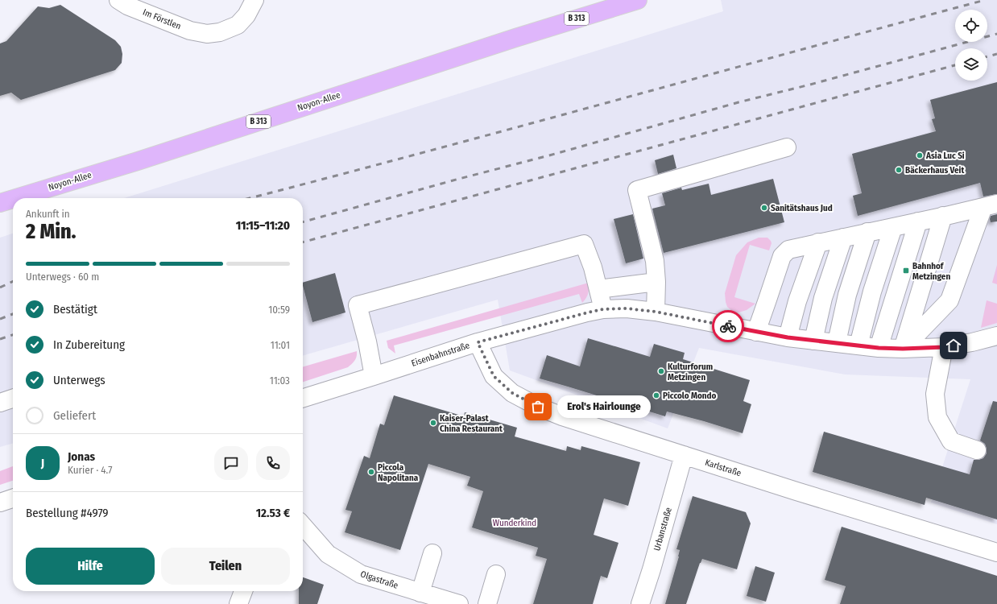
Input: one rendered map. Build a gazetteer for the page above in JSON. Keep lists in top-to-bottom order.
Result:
{
  "streets": {
    "main road": ["B 313", "Noyon-Allee"],
    "street": [
      "Im Förstlen",
      "Eisenbahnstraße",
      "Karlstraße",
      "Urbanstraße",
      "Olgastraße"
    ]
  },
  "crossings": [
    ["Eisenbahnstraße", "Karlstraße"],
    ["Karlstraße", "Urbanstraße"]
  ],
  "parks": ["Wunderkind"],
  "places": {
    "other": [
      "Asia Luc Si",
      "Bäckerhaus Veit",
      "Sanitätshaus Jud",
      "Kulturforum Metzingen",
      "Piccolo Mondo",
      "Erol's Hairlounge",
      "Kaiser-Palast China Restaurant",
      "Piccola Napolitana"
    ],
    "transit": ["Bahnhof Metzingen"]
  },
  "page": {
    "heading": ["2 Min.", "Ankunft in", "11:15–11:20"],
    "panel": [
      "Jonas",
      "Kurier · 4.7",
      "Bestellung #4979",
      "12.53 €"
    ],
    "bar": "Unterwegs · 60 m",
    "list": [
      ["Bestätigt", "10:59"],
      ["In Zubereitung", "11:01"],
      ["Unterwegs", "11:03"],
      "Geliefert"
    ],
    "bubble": "Erol's Hairlounge",
    "round": "J",
    "buttons": ["Hilfe", "Teilen"]
  }
}
